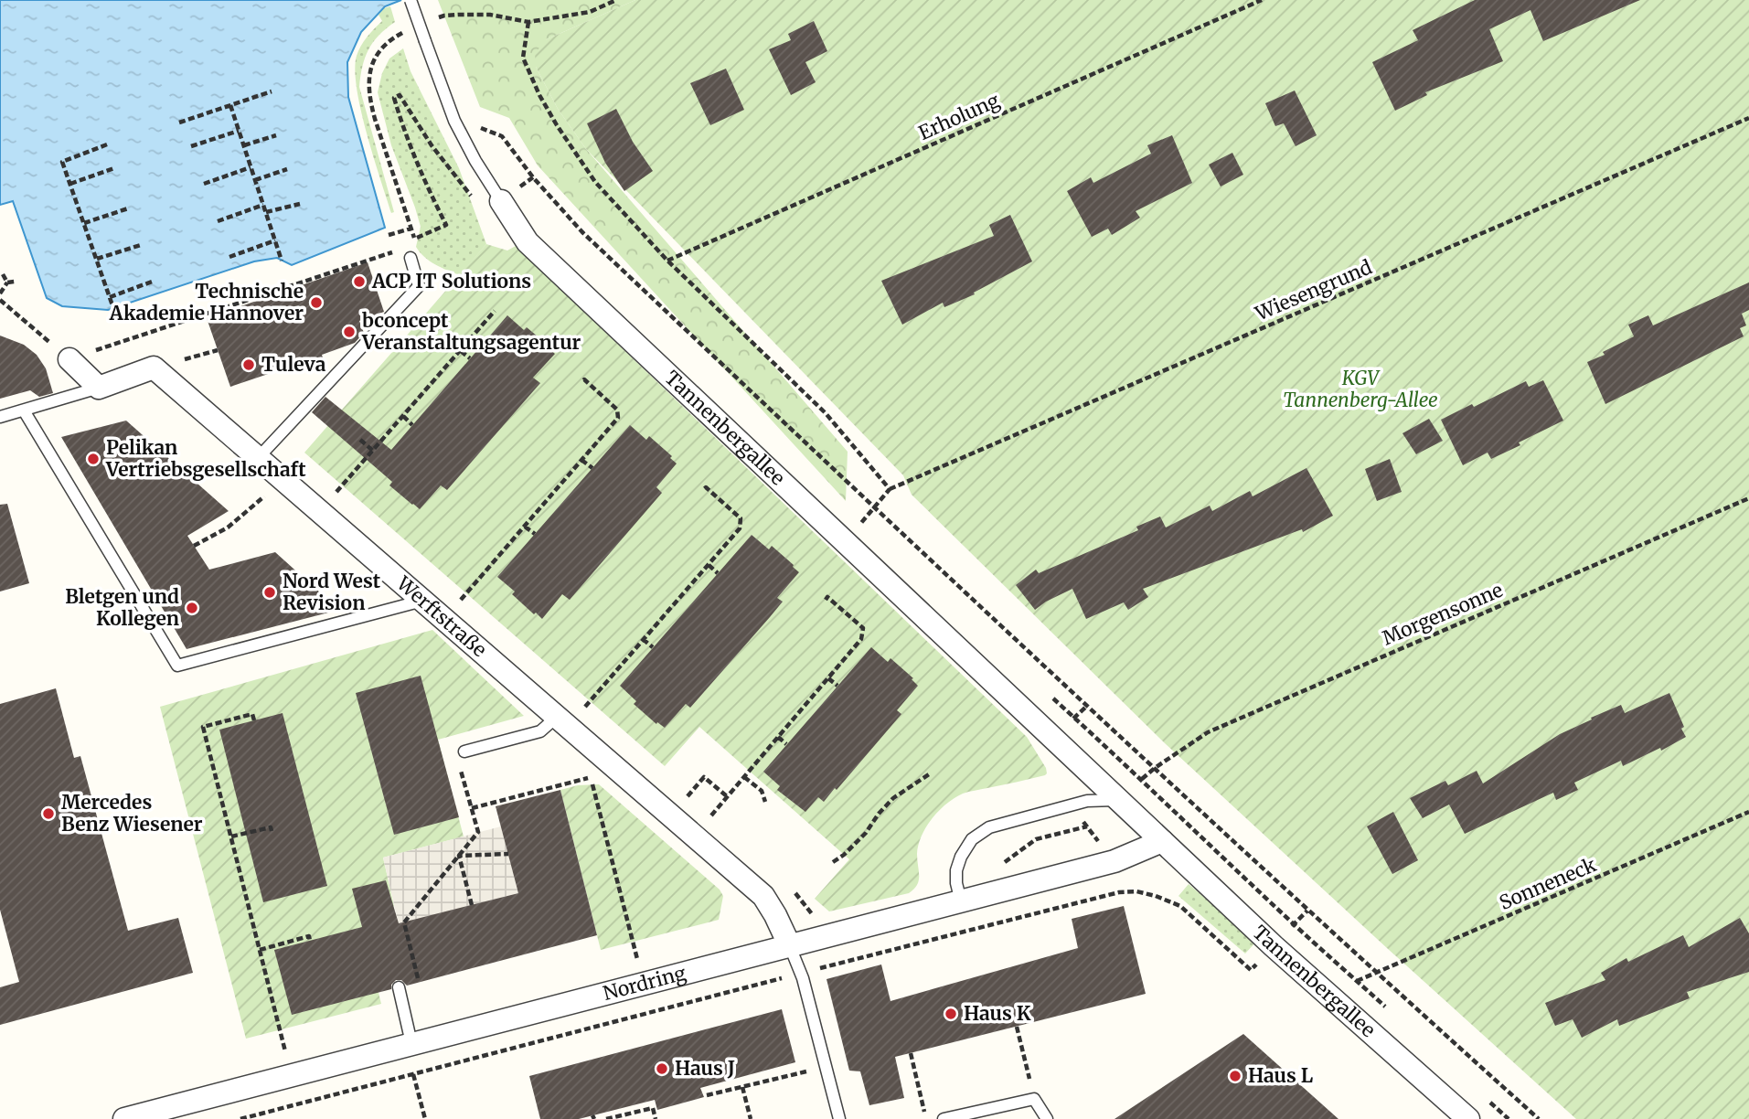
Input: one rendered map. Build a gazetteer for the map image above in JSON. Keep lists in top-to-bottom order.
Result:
{
  "streets": {
    "street": ["Tannenbergallee", "Werftstraße", "Nordring"],
    "path": [
      "Erholung",
      "Wiesengrund",
      "Morgensonne",
      "Sonneneck"
    ]
  },
  "crossings": [
    ["Tannenbergallee", "Nordring"],
    ["Werftstraße", "Nordring"]
  ],
  "parks": ["KGV Tannenberg-Allee"],
  "places": [
    "ACP IT Solutions",
    "Technische Akademie Hannover",
    "bconcept Veranstaltungsagentur",
    "Tuleva",
    "Pelikan Vertriebsgesellschaft",
    "Nord West Revision",
    "Bletgen und Kollegen",
    "Mercedes Benz Wiesener",
    "Haus K",
    "Haus J",
    "Haus L"
  ]
}
